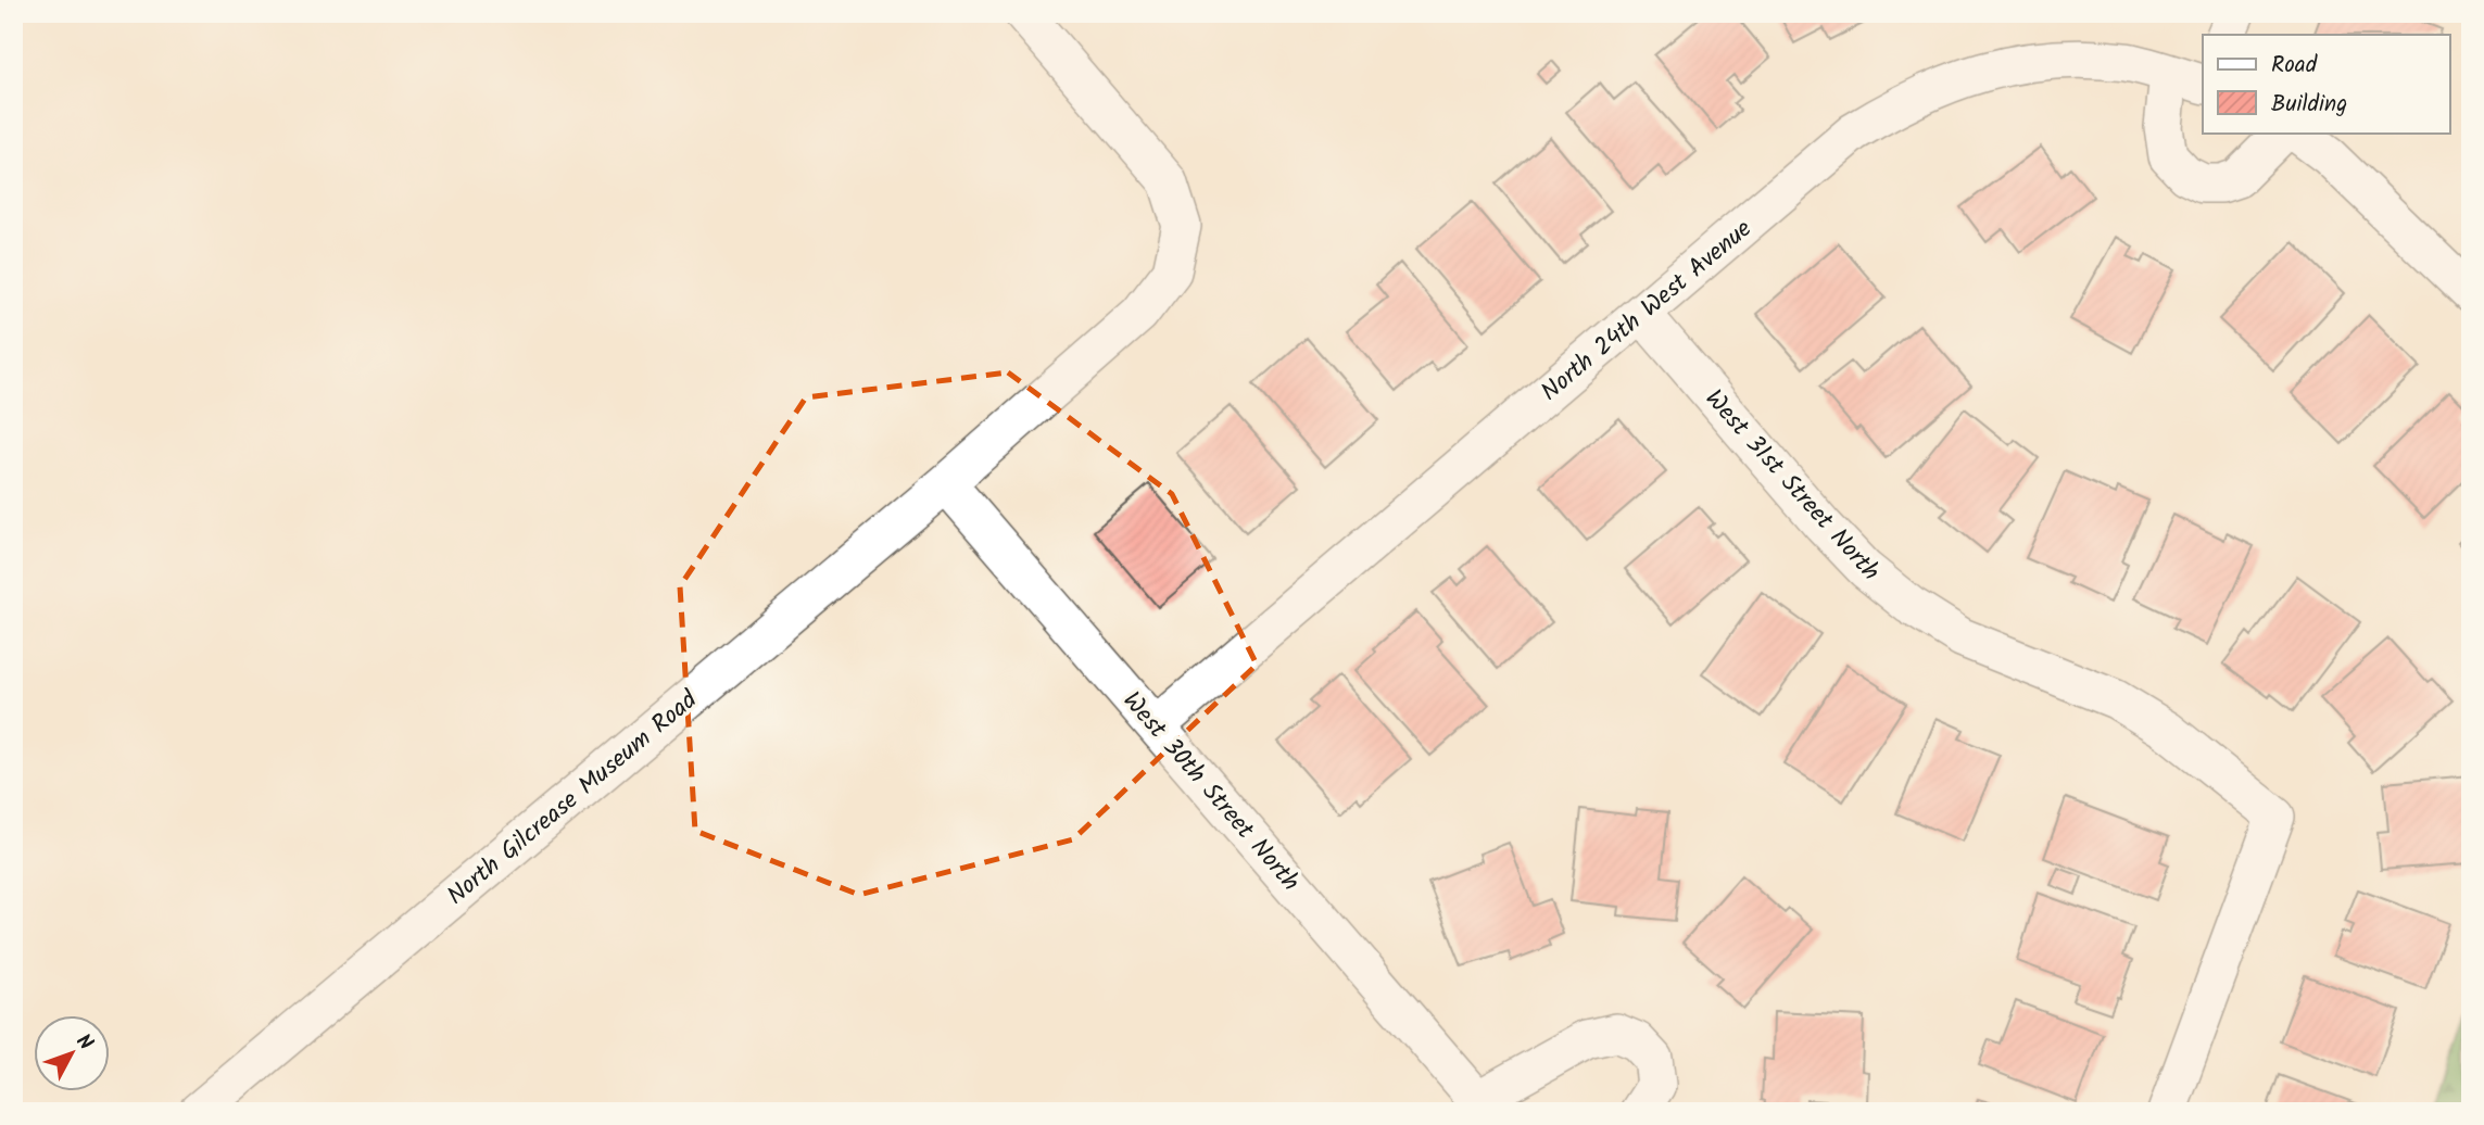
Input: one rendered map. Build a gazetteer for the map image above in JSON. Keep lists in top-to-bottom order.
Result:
{
  "streets": {
    "street": [
      "North 24th West Avenue",
      "West 31st Street North",
      "West 30th Street North",
      "North Gilcrease Museum Road"
    ]
  },
  "crossings": [
    ["North 24th West Avenue", "West 31st Street North"],
    ["North 24th West Avenue", "West 30th Street North"],
    ["West 30th Street North", "North Gilcrease Museum Road"]
  ],
  "legend": ["Road", "Building"],
  "north": "top right"
}
